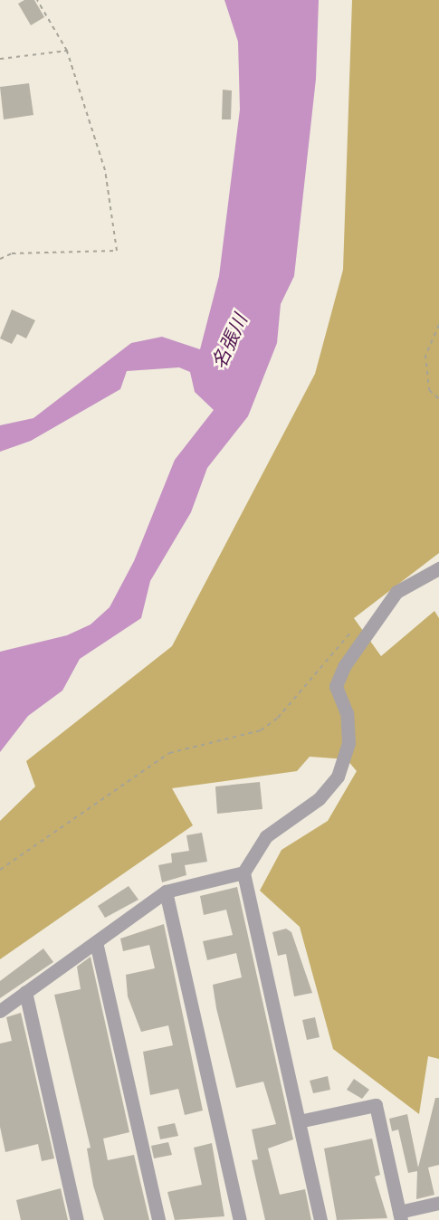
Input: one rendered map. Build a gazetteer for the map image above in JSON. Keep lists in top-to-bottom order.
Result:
{
  "water": ["名張川"]
}
